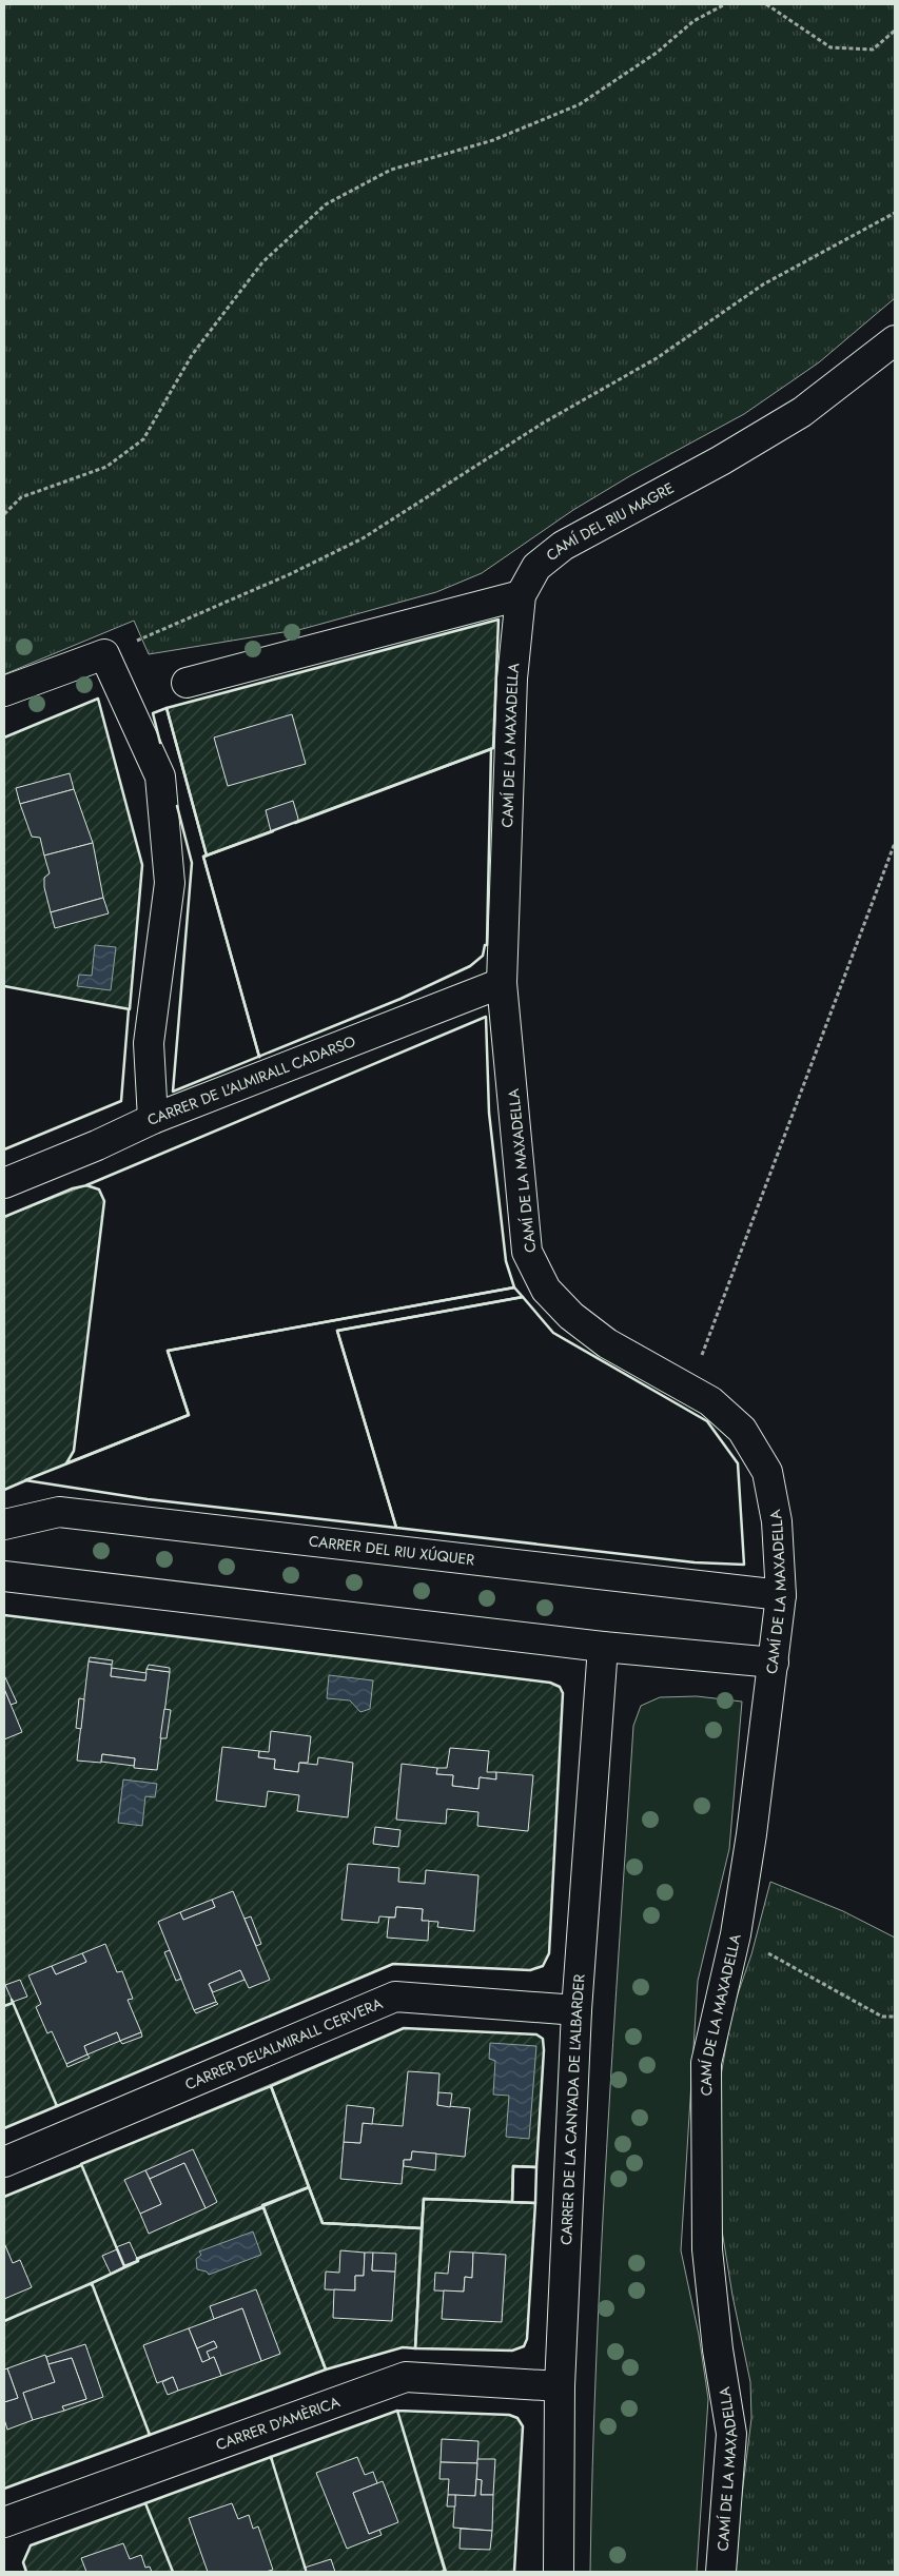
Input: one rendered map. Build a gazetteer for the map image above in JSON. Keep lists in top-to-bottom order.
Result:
{
  "streets": {
    "street": [
      "CAMÍ DEL RIU MAGRE",
      "CAMÍ DE LA MAXADELLA",
      "CARRER DE L'ALMIRALL CADARSO",
      "CARRER DEL RIU XÚQUER",
      "CARRER DEL'ALMIRALL CERVERA",
      "CARRER DE LA CANYADA DE L'ALBARDER",
      "CARRER D'AMÈRICA"
    ]
  },
  "crossings": [
    ["CAMÍ DEL RIU MAGRE", "CAMÍ DE LA MAXADELLA"],
    ["CAMÍ DE LA MAXADELLA", "CARRER DE L'ALMIRALL CADARSO"],
    ["CAMÍ DE LA MAXADELLA", "CARRER DEL RIU XÚQUER"],
    ["CARRER DEL'ALMIRALL CERVERA", "CARRER DE LA CANYADA DE L'ALBARDER"],
    ["CARRER DE LA CANYADA DE L'ALBARDER", "CARRER D'AMÈRICA"]
  ]
}
